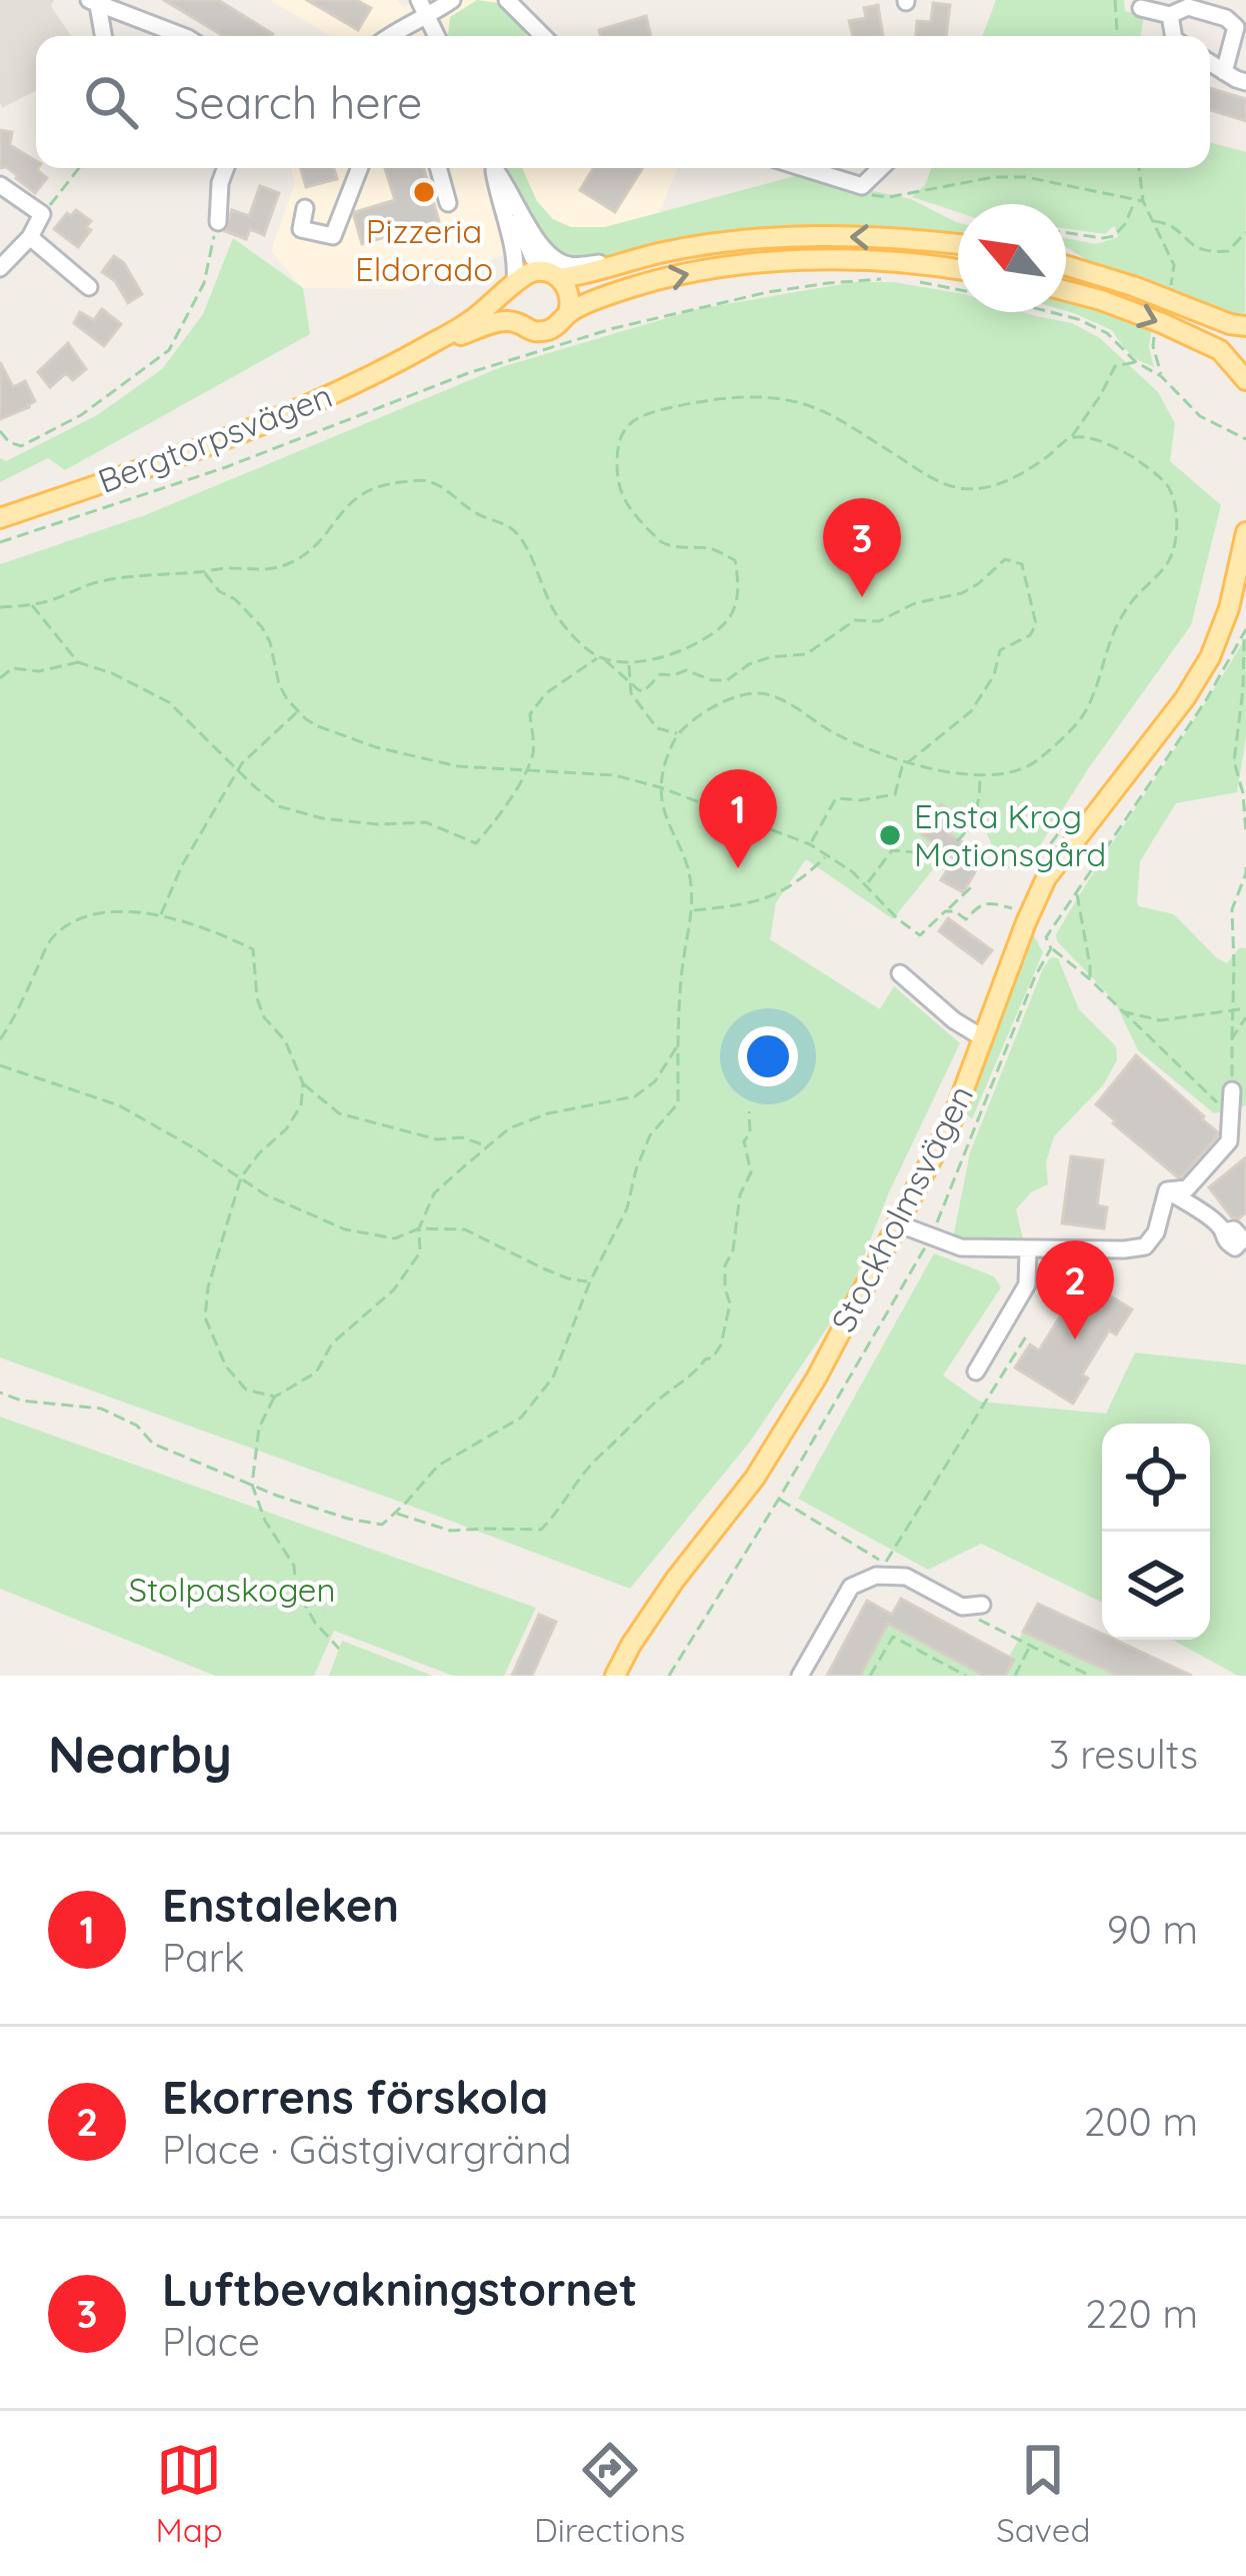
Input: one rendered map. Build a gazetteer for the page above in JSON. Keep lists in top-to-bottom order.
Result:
{
  "streets": {
    "main road": ["Bergtorpsvägen", "Stockholmsvägen"]
  },
  "parks": ["Stolpaskogen"],
  "places": ["Pizzeria Eldorado", "Ensta Krog Motionsgård"],
  "north": "top left",
  "page": {
    "search": "Search here",
    "pins": ["3", "1", "2"],
    "heading": ["Nearby", "3 results"],
    "list": [
      {
        "mark": "1",
        "name": "Enstaleken",
        "note": "Park",
        "value": "90 m"
      },
      {
        "mark": "2",
        "name": "Ekorrens förskola",
        "note": "Place · Gästgivargränd",
        "value": "200 m"
      },
      {
        "mark": "3",
        "name": "Luftbevakningstornet",
        "note": "Place",
        "value": "220 m"
      }
    ],
    "nav": ["Map", "Directions", "Saved"]
  }
}
